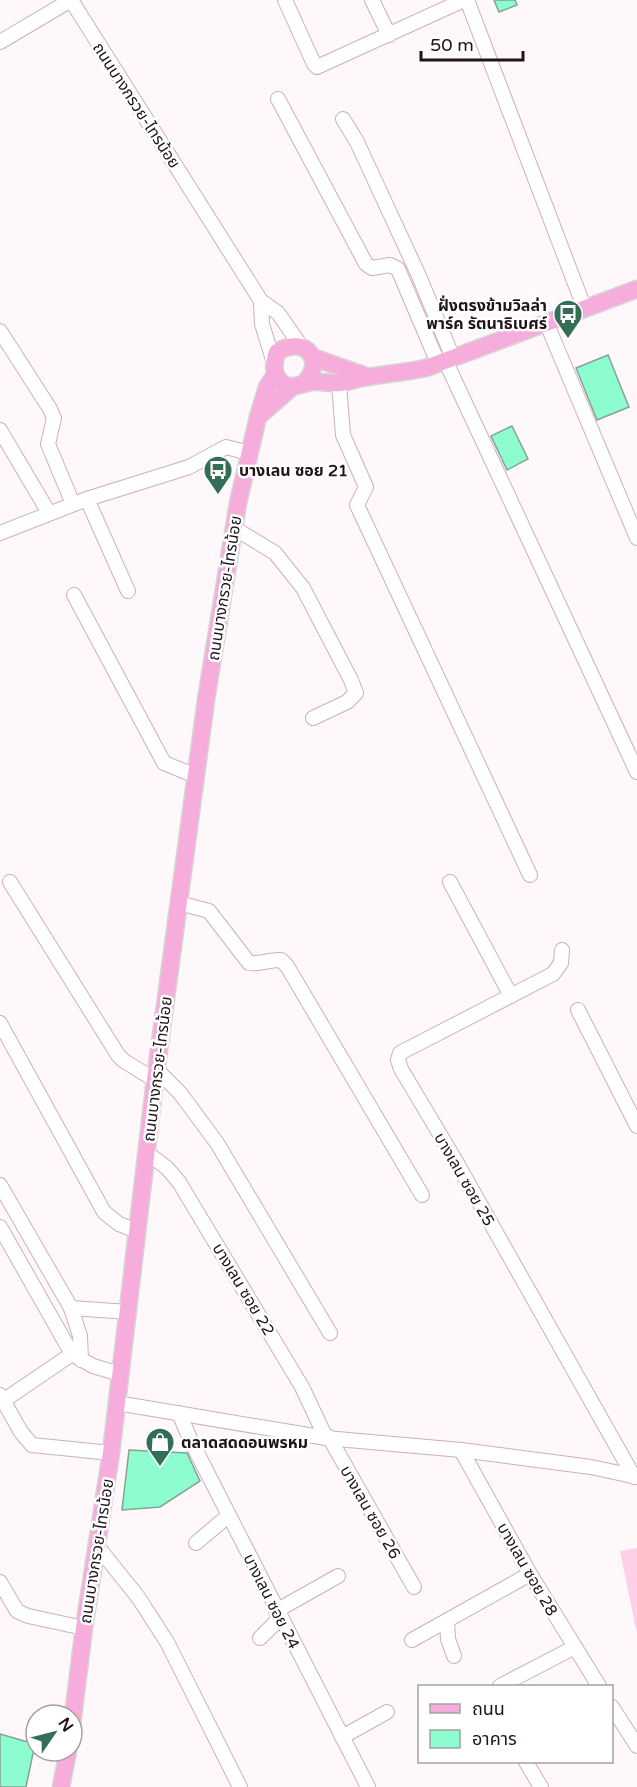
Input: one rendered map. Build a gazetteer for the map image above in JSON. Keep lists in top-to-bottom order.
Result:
{
  "streets": {
    "main road": ["ถนนบางกรวย-ไทรน้อย"],
    "street": [
      "บางเลน ซอย 25",
      "บางเลน ซอย 22",
      "บางเลน ซอย 26",
      "บางเลน ซอย 28",
      "บางเลน ซอย 24"
    ]
  },
  "crossings": [
    ["ถนนบางกรวย-ไทรน้อย", "บางเลน ซอย 22"],
    ["บางเลน ซอย 22", "บางเลน ซอย 26"]
  ],
  "places": {
    "bus stop": ["ฝั่งตรงข้ามวิลล่า พาร์ค รัตนาธิเบศร์", "บางเลน ซอย 21"],
    "shop": ["ตลาดสดดอนพรหม"]
  },
  "legend": ["ถนน", "อาคาร"],
  "scale_bar": "50 m",
  "north": "top right"
}
